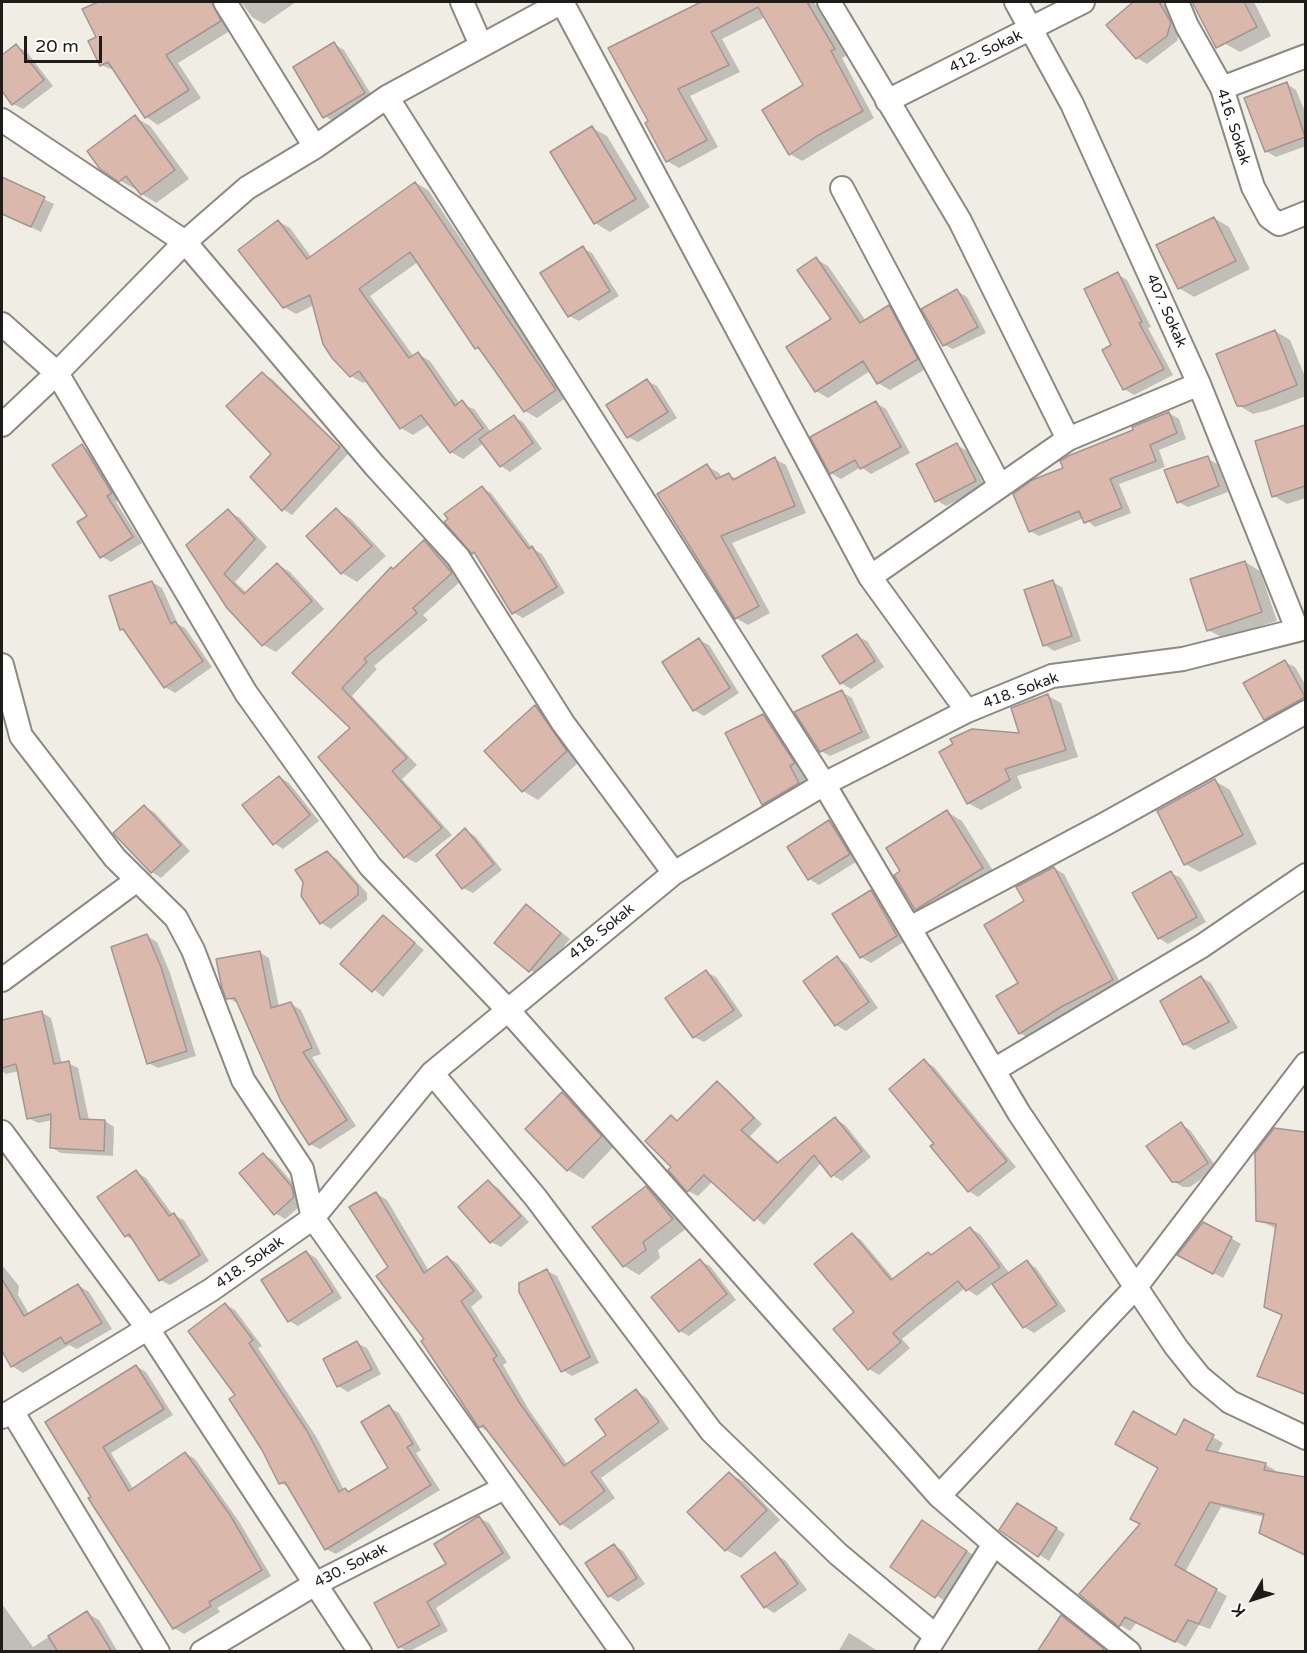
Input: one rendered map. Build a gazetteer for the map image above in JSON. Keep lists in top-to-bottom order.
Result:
{
  "streets": {
    "street": [
      "412. Sokak",
      "416. Sokak",
      "407. Sokak",
      "418. Sokak",
      "430. Sokak"
    ]
  },
  "crossings": [
    ["412. Sokak", "407. Sokak"],
    ["407. Sokak", "418. Sokak"]
  ],
  "scale_bar": "20 m",
  "north": "bottom left"
}
